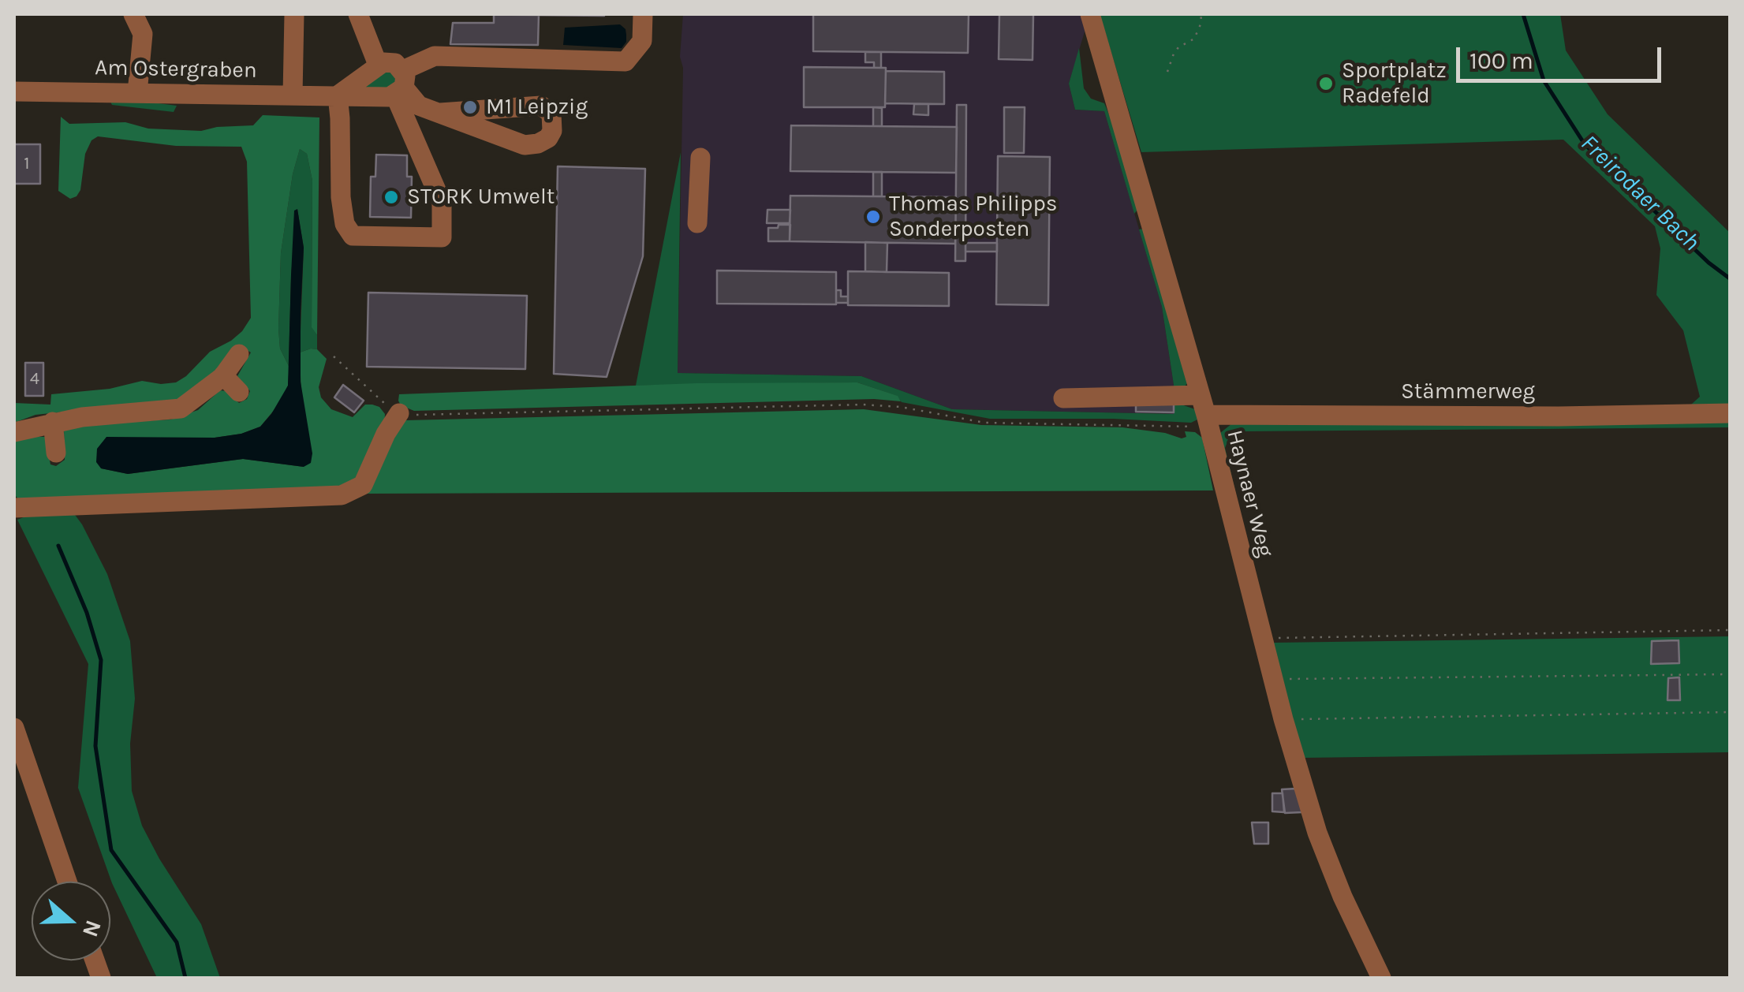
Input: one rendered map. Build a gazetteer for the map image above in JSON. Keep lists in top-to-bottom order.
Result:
{
  "streets": {
    "street": ["Am Ostergraben", "Stämmerweg", "Haynaer Weg"]
  },
  "crossings": [
    ["Stämmerweg", "Haynaer Weg"]
  ],
  "water": ["Freirodaer Bach"],
  "places": [
    "Sportplatz Radefeld",
    "M1 Leipzig",
    "STORK Umwelt",
    "Thomas Philipps Sonderposten"
  ],
  "house_numbers": ["1", "4"],
  "scale_bar": "100 m",
  "north": "right"
}
